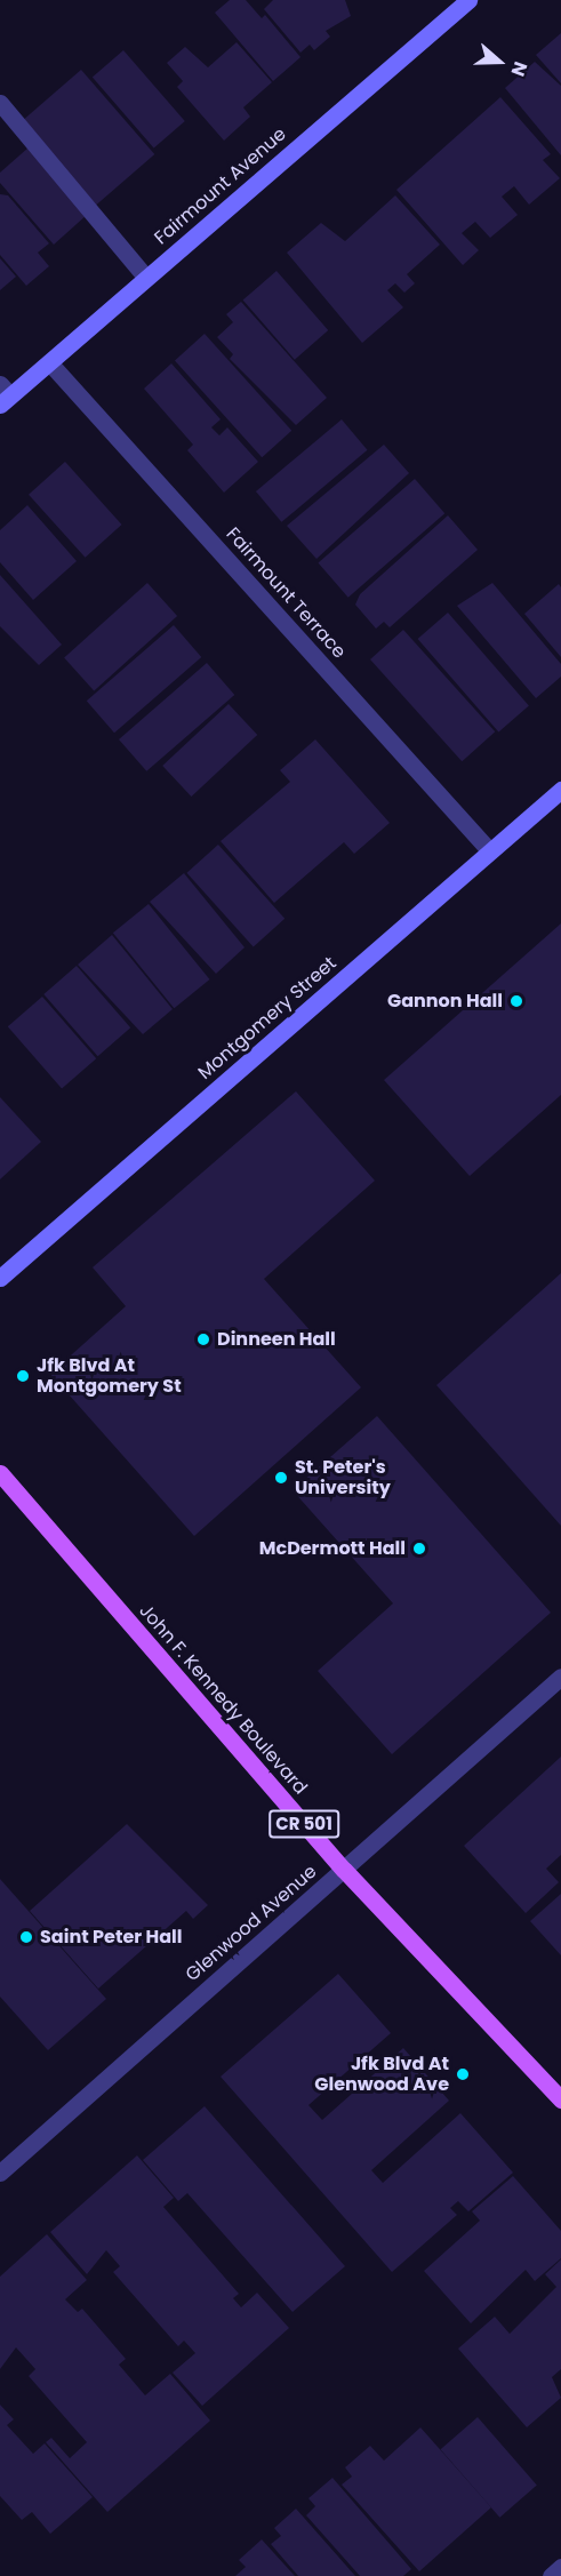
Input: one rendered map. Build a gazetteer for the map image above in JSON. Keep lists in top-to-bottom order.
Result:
{
  "streets": {
    "main road": [
      "Fairmount Avenue",
      "Montgomery Street",
      "John F. Kennedy Boulevard",
      "CR 501"
    ],
    "street": ["Fairmount Terrace", "Glenwood Avenue"]
  },
  "crossings": [
    ["Fairmount Avenue", "Fairmount Terrace"],
    ["Fairmount Terrace", "Montgomery Street"],
    ["John F. Kennedy Boulevard", "Glenwood Avenue"]
  ],
  "places": [
    "Gannon Hall",
    "Dinneen Hall",
    "Jfk Blvd At Montgomery St",
    "St. Peter's University",
    "McDermott Hall",
    "Saint Peter Hall",
    "Jfk Blvd At Glenwood Ave"
  ],
  "north": "right"
}
